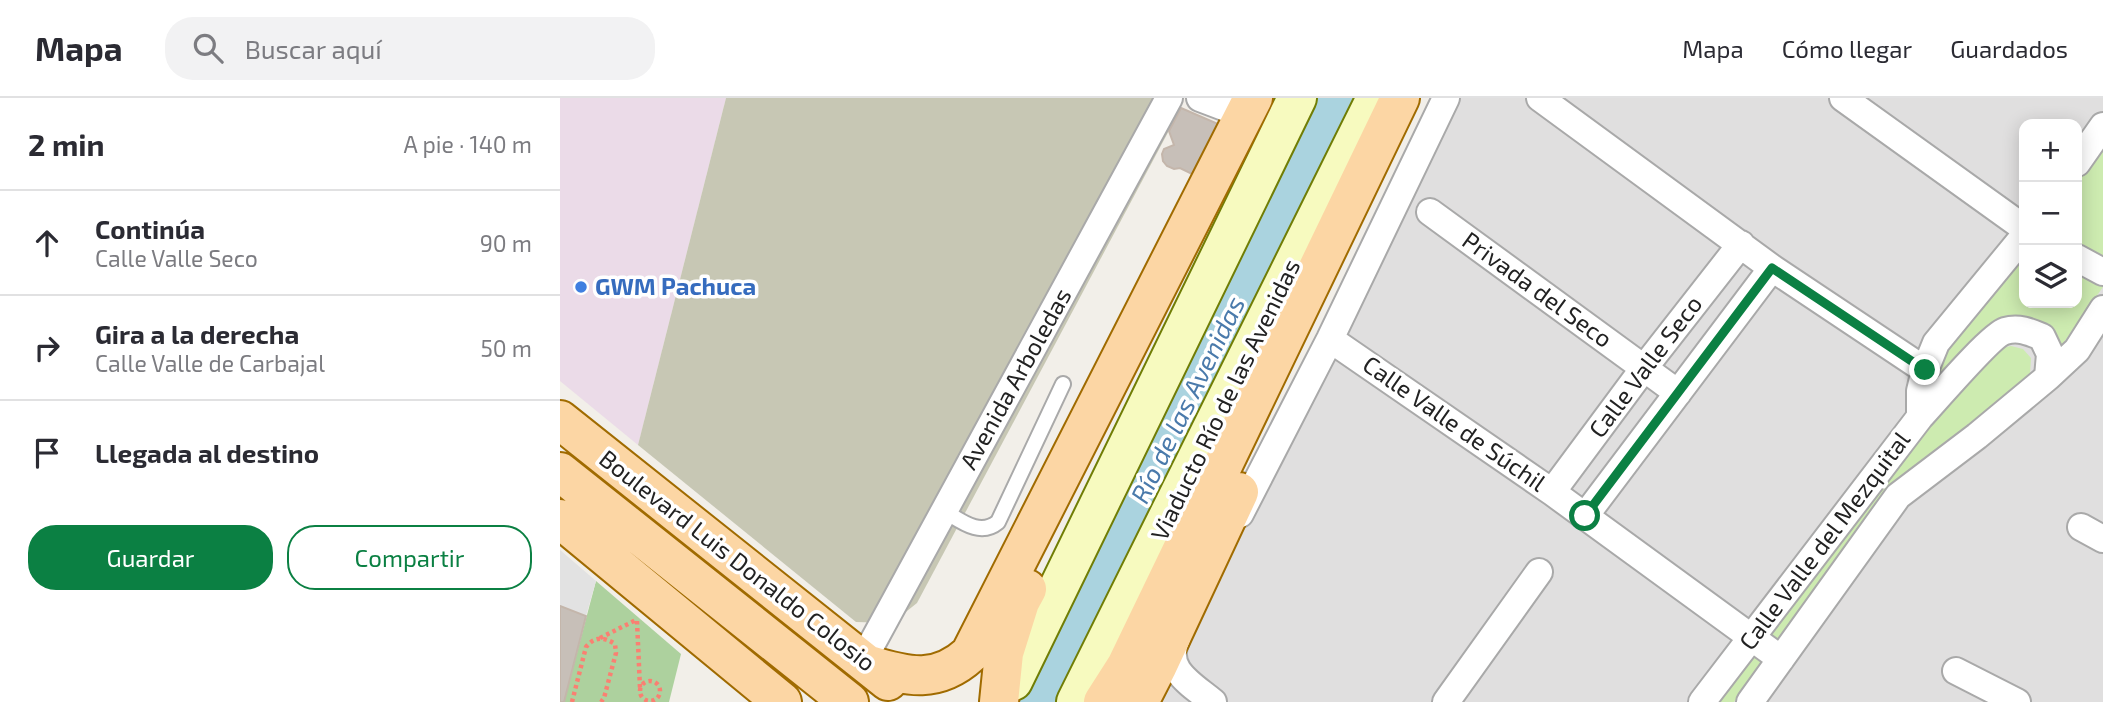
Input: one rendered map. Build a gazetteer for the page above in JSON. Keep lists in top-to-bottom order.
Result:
{
  "streets": {
    "main road": ["Viaducto Río de las Avenidas", "Boulevard Luis Donaldo Colosio"],
    "street": [
      "Privada del Seco",
      "Calle Valle Seco",
      "Avenida Arboledas",
      "Calle Valle de Súchil",
      "Calle Valle del Mezquital"
    ]
  },
  "crossings": [
    ["Privada del Seco", "Calle Valle Seco"],
    ["Calle Valle Seco", "Calle Valle de Súchil"],
    ["Avenida Arboledas", "Boulevard Luis Donaldo Colosio"],
    ["Calle Valle de Súchil", "Calle Valle del Mezquital"]
  ],
  "water": ["Río de las Avenidas"],
  "places": ["GWM Pachuca"],
  "page": {
    "header": "Mapa",
    "search": "Buscar aquí",
    "nav": ["Mapa", "Cómo llegar", "Guardados"],
    "heading": ["2 min", "A pie · 140 m"],
    "map_buttons": ["+", "−"],
    "list": [
      ["Continúa", "Calle Valle Seco", "90 m"],
      ["Gira a la derecha", "Calle Valle de Carbajal", "50 m"],
      "Llegada al destino"
    ],
    "buttons": ["Guardar", "Compartir"]
  }
}
